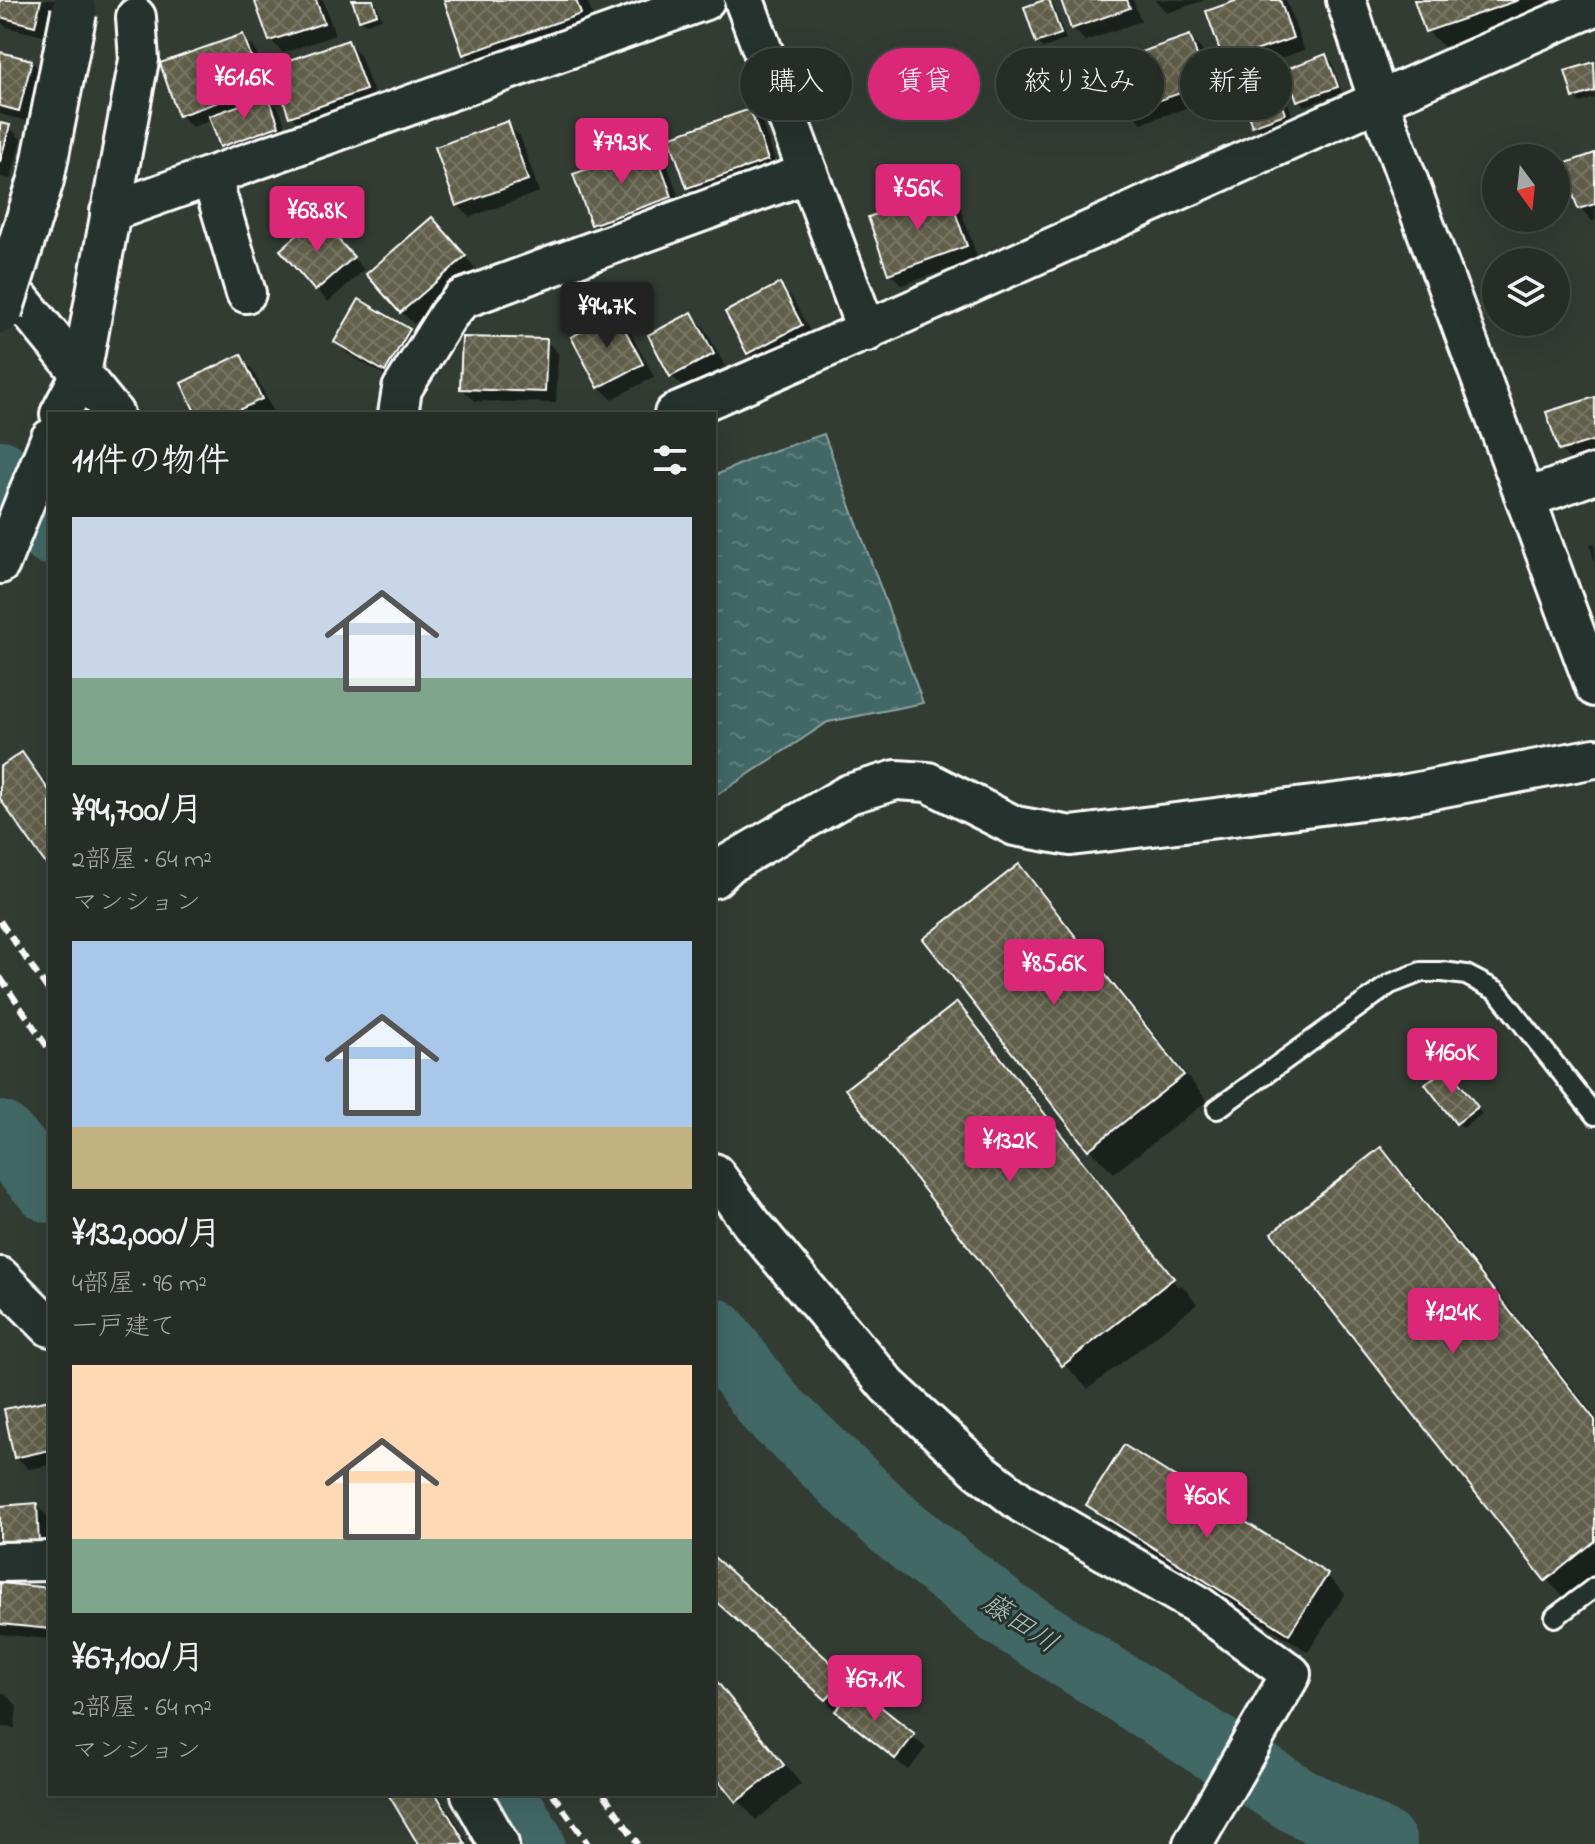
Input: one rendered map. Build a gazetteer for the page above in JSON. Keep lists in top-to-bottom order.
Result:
{
  "water": ["藤田川"],
  "north": "bottom",
  "page": {
    "chip": [
      "購入",
      "賃貸",
      "絞り込み",
      "新着"
    ],
    "price": [
      "¥61.6K",
      "¥79.3K",
      "¥56K",
      "¥68.8K",
      "¥94.7K",
      "¥85.6K",
      "¥160K",
      "¥132K",
      "¥124K",
      "¥60K",
      "¥67.1K"
    ],
    "heading": "11件の物件",
    "list": [
      {
        "name": "¥94,700/月",
        "note": "2部屋 · 64 m² · マンション"
      },
      {
        "name": "¥132,000/月",
        "note": "4部屋 · 96 m² · 一戸建て"
      },
      {
        "name": "¥67,100/月",
        "note": "2部屋 · 64 m² · マンション"
      }
    ]
  }
}
